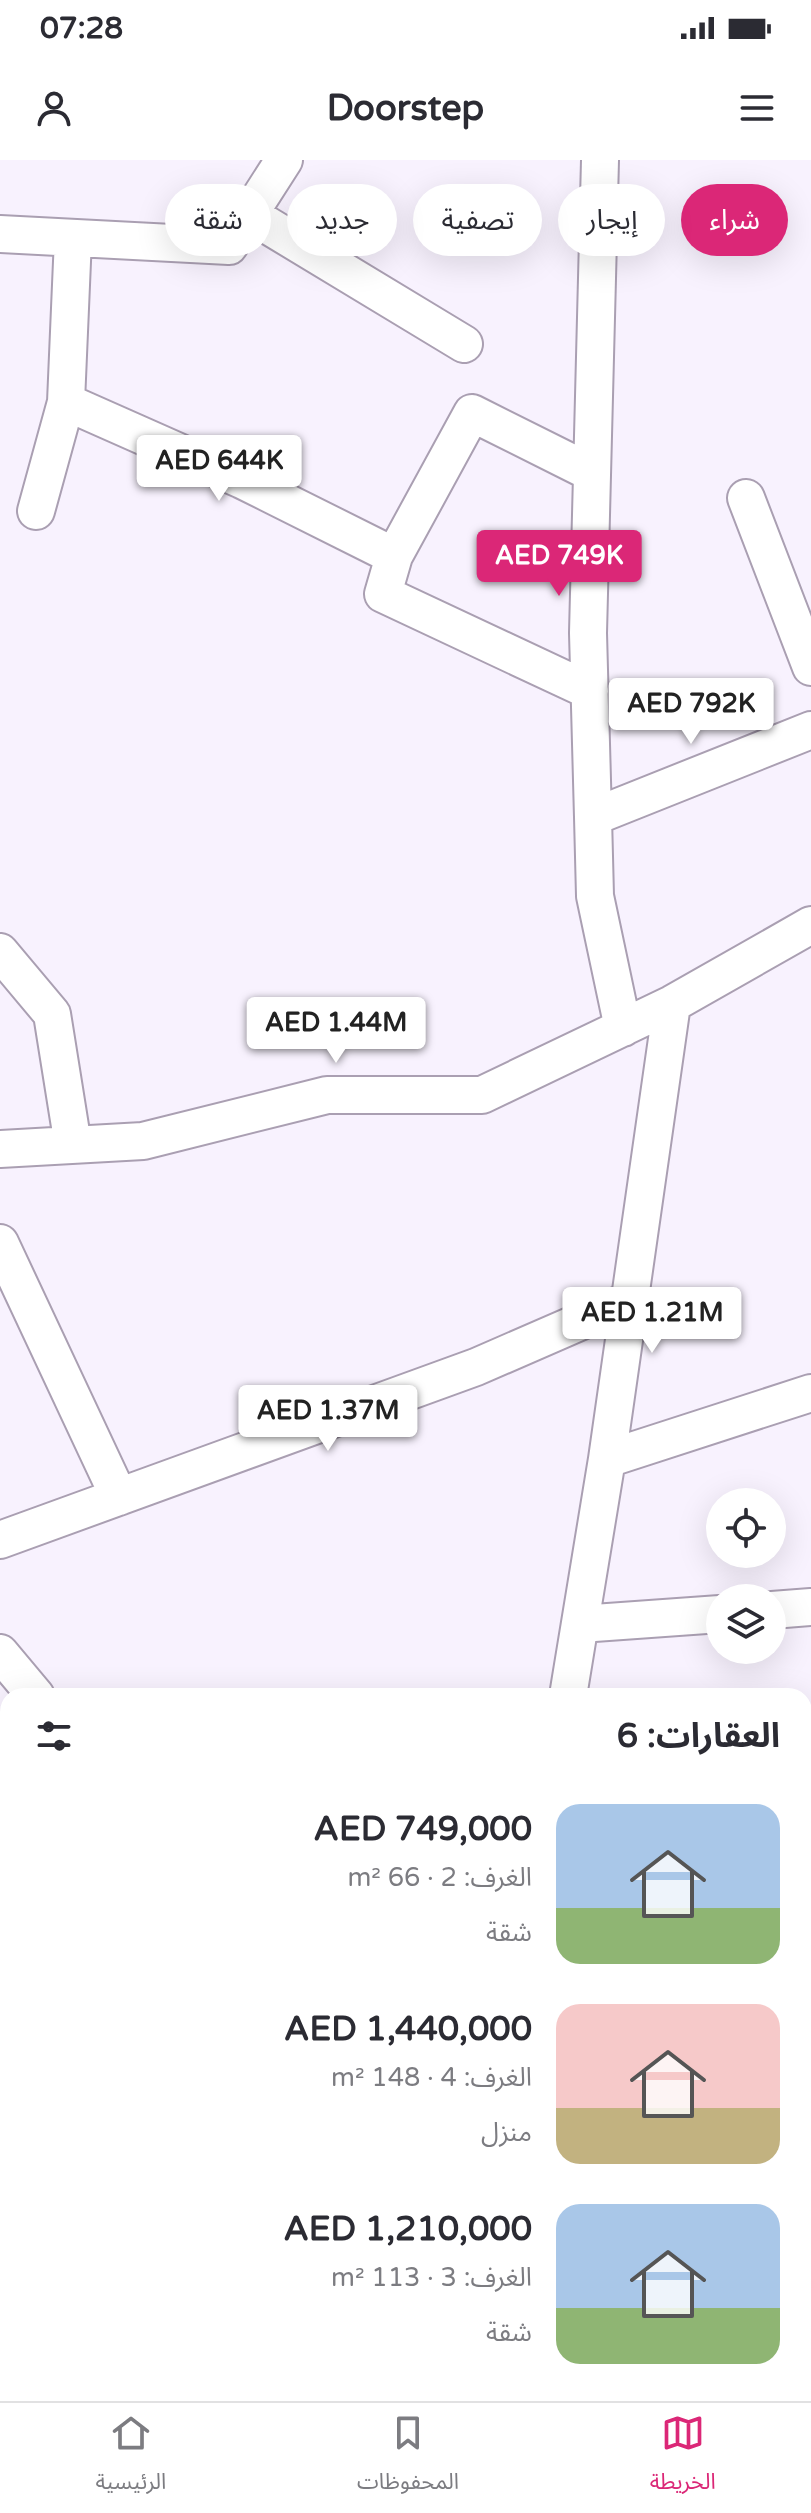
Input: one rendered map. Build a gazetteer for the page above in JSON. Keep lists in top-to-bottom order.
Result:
{
  "page": {
    "status": "07:28",
    "header": "Doorstep",
    "chip": [
      "شراء",
      "إيجار",
      "تصفية",
      "جديد",
      "شقة"
    ],
    "price": [
      "AED 644K",
      "AED 749K",
      "AED 792K",
      "AED 1.44M",
      "AED 1.21M",
      "AED 1.37M"
    ],
    "heading": "العقارات: 6",
    "list": [
      {
        "name": "AED 749,000",
        "note": "الغرف: 2 · 66 m² · شقة"
      },
      {
        "name": "AED 1,440,000",
        "note": "الغرف: 4 · 148 m² · منزل"
      },
      {
        "name": "AED 1,210,000",
        "note": "الغرف: 3 · 113 m² · شقة"
      }
    ],
    "tabs": ["الخريطة", "المحفوظات", "الرئيسية"]
  }
}
